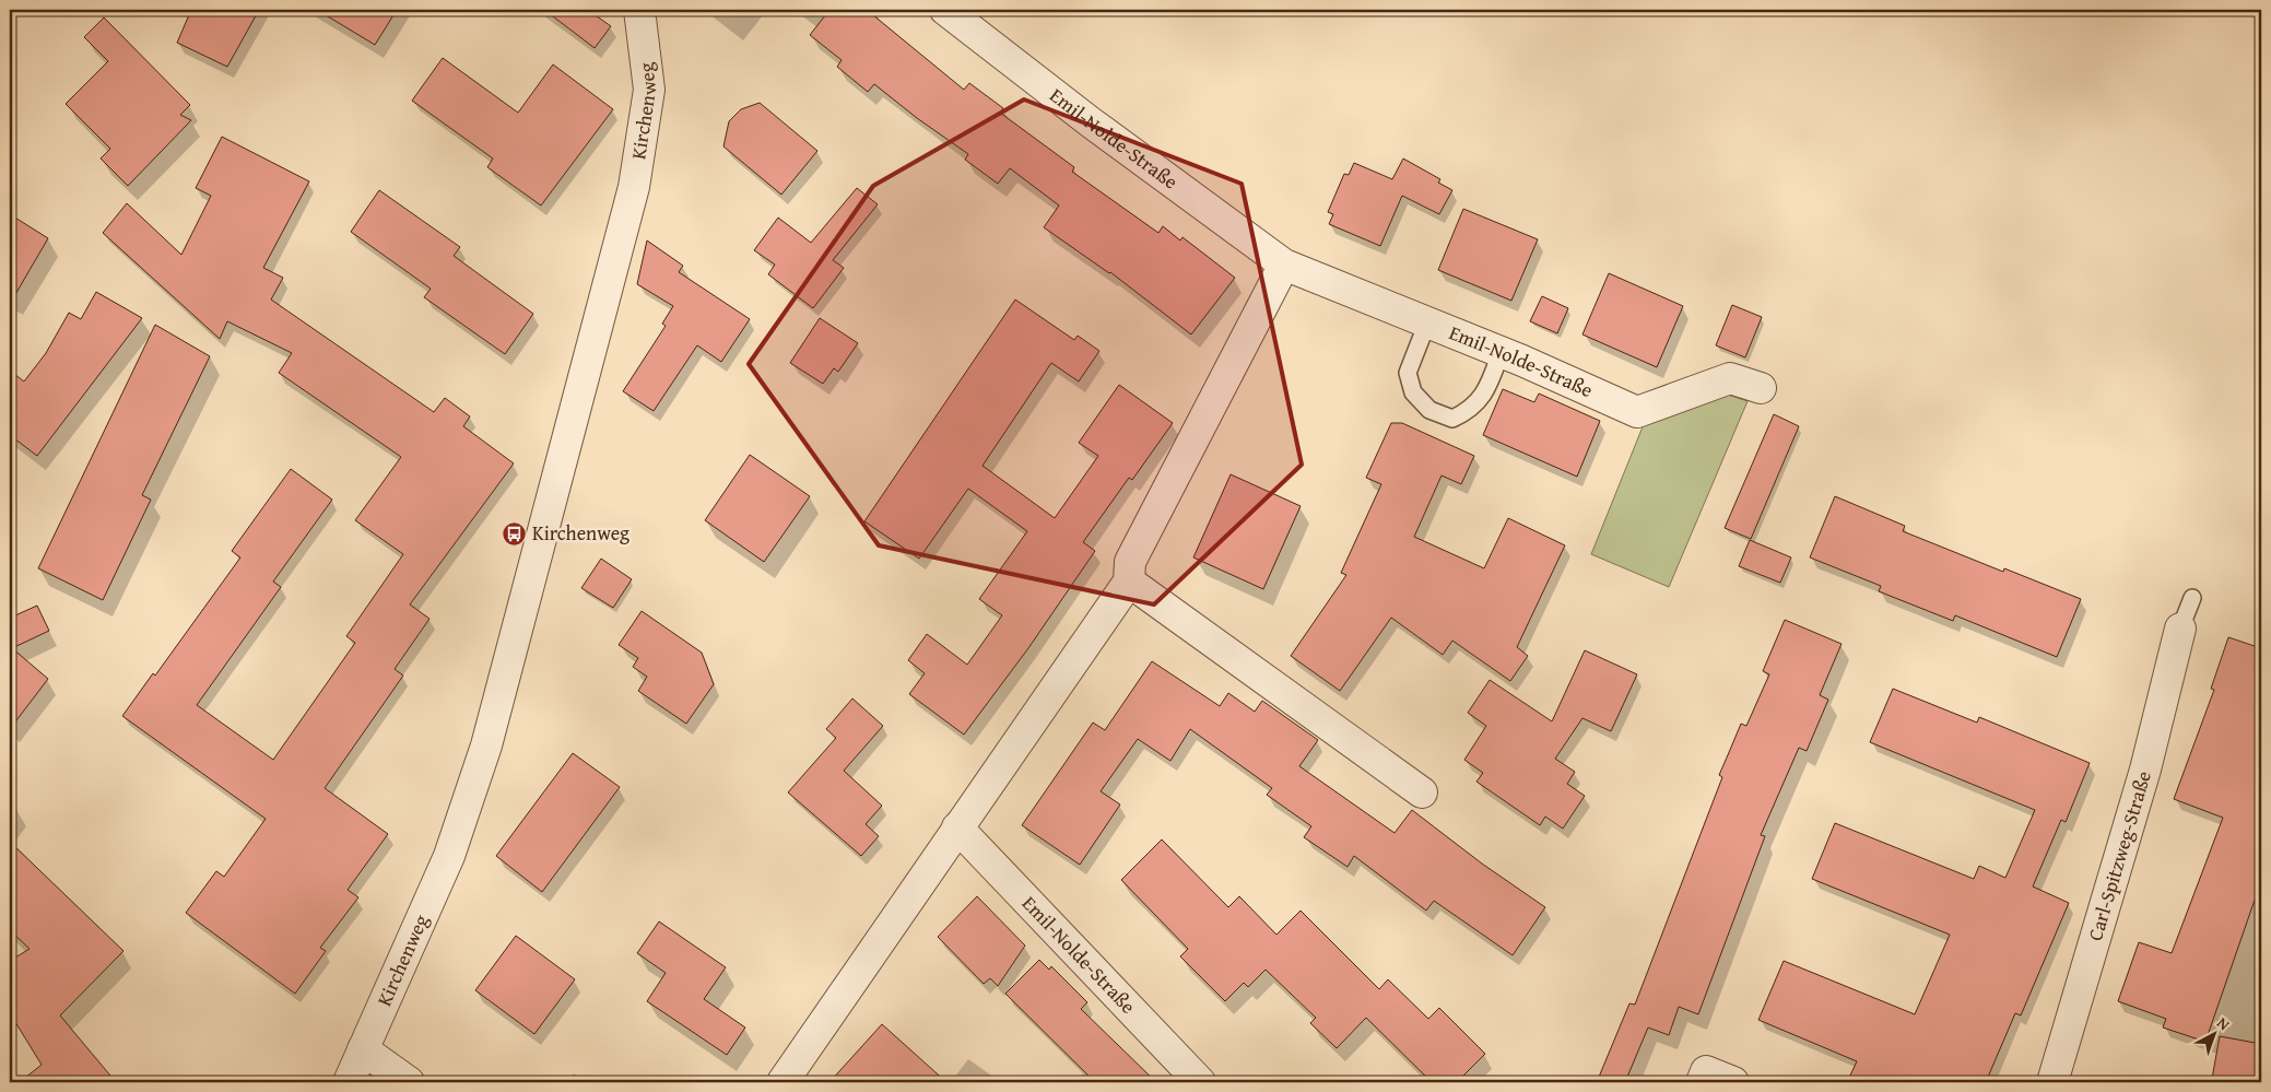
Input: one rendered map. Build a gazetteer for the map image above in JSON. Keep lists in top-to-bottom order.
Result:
{
  "streets": {
    "street": ["Kirchenweg", "Emil-Nolde-Straße", "Carl-Spitzweg-Straße"]
  },
  "places": {
    "bus stop": ["Kirchenweg"]
  },
  "north": "top right"
}
